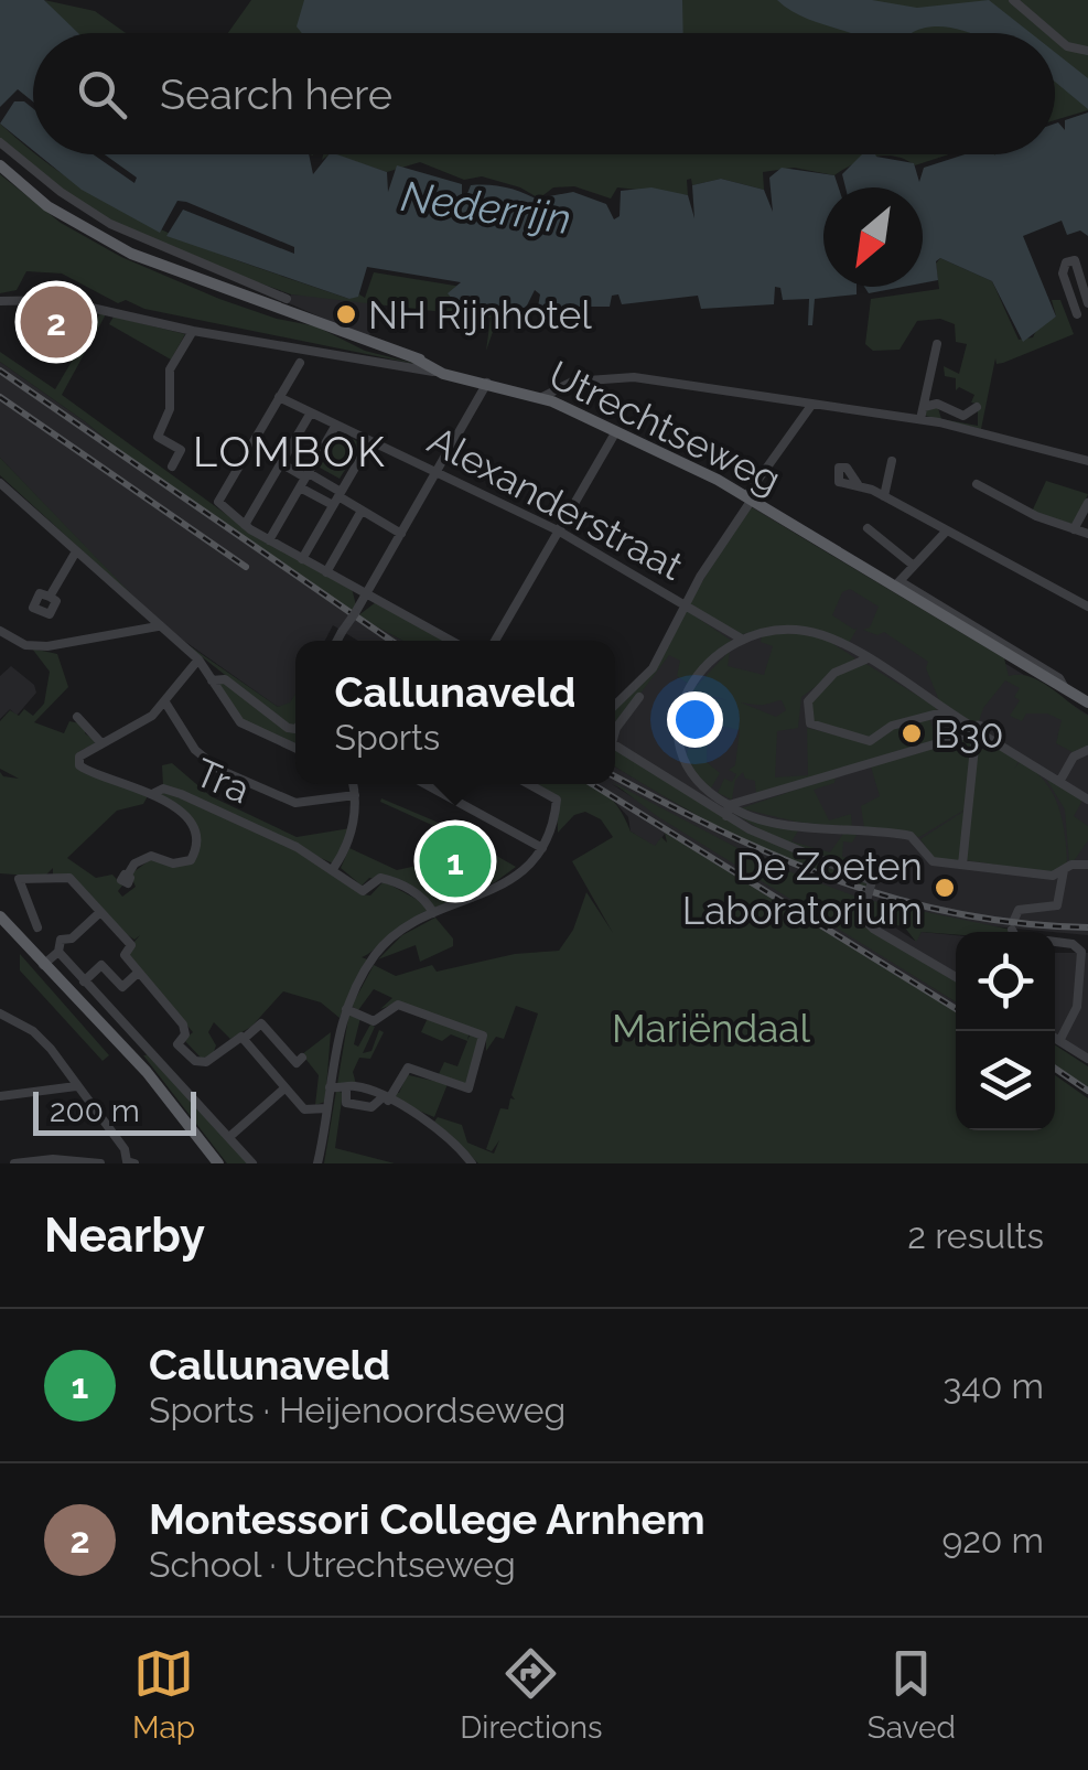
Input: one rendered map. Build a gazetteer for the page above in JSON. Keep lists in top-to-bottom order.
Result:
{
  "streets": {
    "main road": ["Utrechtseweg"],
    "street": ["Alexanderstraat", "Tra"]
  },
  "districts": ["LOMBOK"],
  "water": ["Nederrijn"],
  "parks": ["Mariëndaal"],
  "places": ["NH Rijnhotel", "B30", "De Zoeten Laboratorium"],
  "scale_bar": "200 m",
  "north": "bottom left",
  "page": {
    "search": "Search here",
    "pins": ["2", "1"],
    "popup": ["Callunaveld", "Sports"],
    "scale": "200 m",
    "heading": ["Nearby", "2 results"],
    "list": [
      {
        "mark": "1",
        "name": "Callunaveld",
        "note": "Sports · Heijenoordseweg",
        "value": "340 m"
      },
      {
        "mark": "2",
        "name": "Montessori College Arnhem",
        "note": "School · Utrechtseweg",
        "value": "920 m"
      }
    ],
    "nav": ["Map", "Directions", "Saved"]
  }
}
